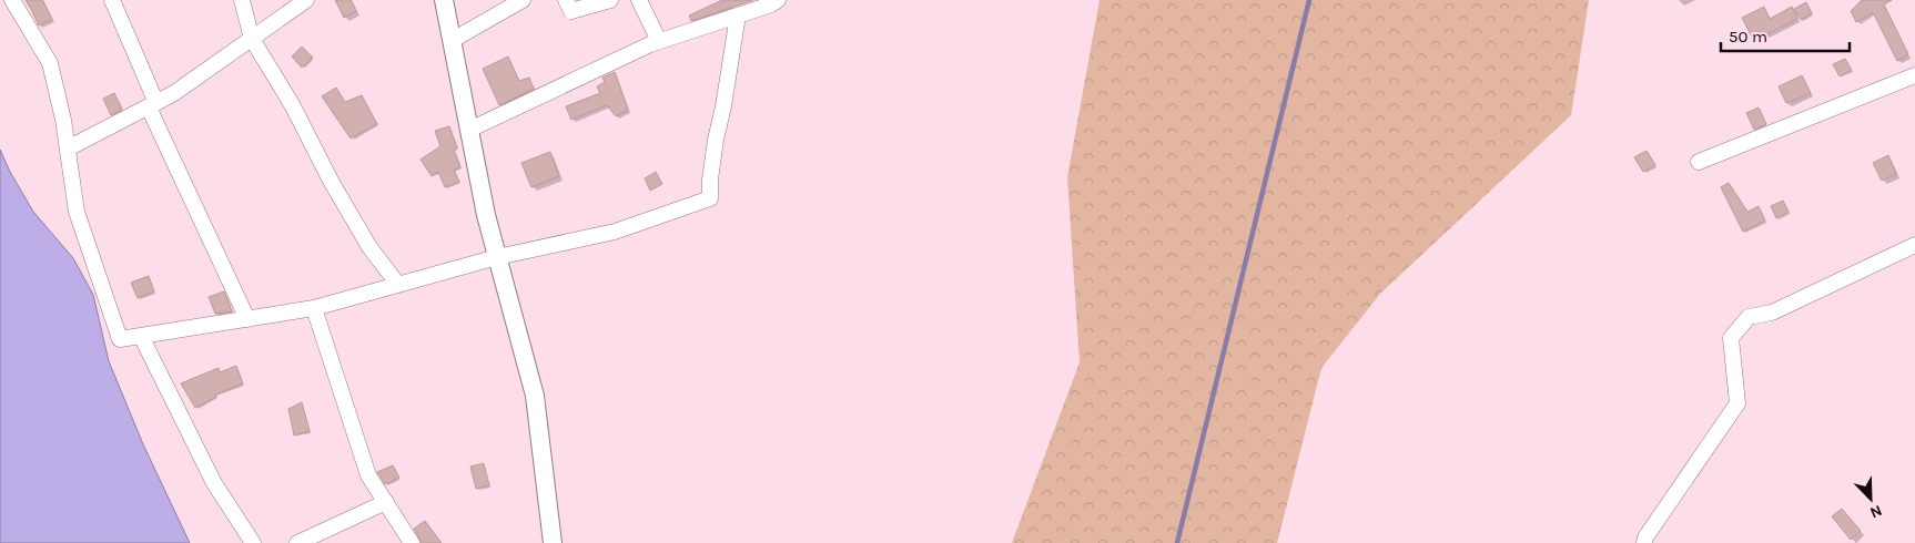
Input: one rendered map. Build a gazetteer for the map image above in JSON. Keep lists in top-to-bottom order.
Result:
{
  "scale_bar": "50 m",
  "north": "bottom right"
}
